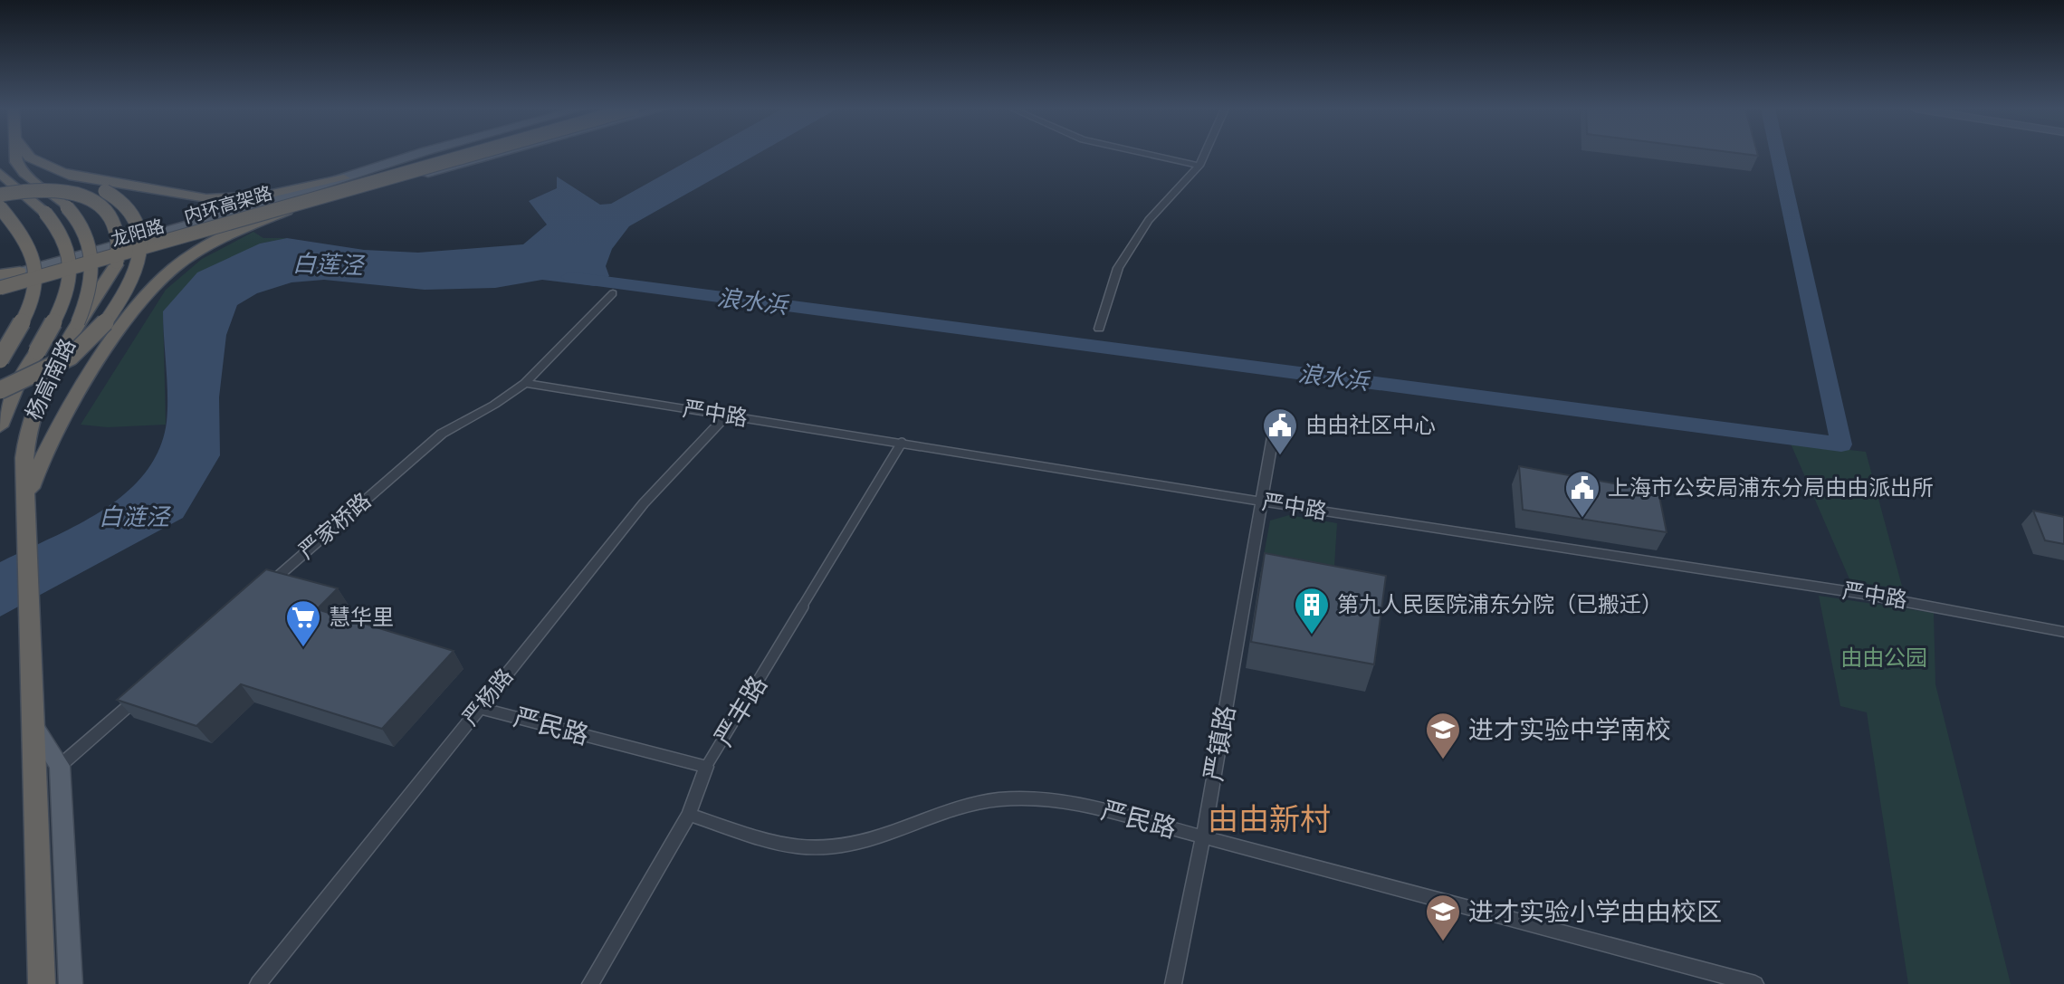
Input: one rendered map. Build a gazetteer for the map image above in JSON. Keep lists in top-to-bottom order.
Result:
{
  "streets": {
    "highway": ["内环高架路", "杨高南路"],
    "main road": ["龙阳路"],
    "street": [
      "严中路",
      "严家桥路",
      "严杨路",
      "严丰路",
      "严民路",
      "严镇路"
    ]
  },
  "crossings": [
    ["内环高架路", "龙阳路"],
    ["严中路", "严家桥路"],
    ["严中路", "严杨路"],
    ["严中路", "严丰路"],
    ["严中路", "严镇路"],
    ["严杨路", "严民路"],
    ["严丰路", "严民路"],
    ["严民路", "严镇路"]
  ],
  "districts": ["由由新村"],
  "water": ["白莲泾", "浪水浜", "白涟泾"],
  "parks": ["由由公园"],
  "places": {
    "public building": ["由由社区中心", "上海市公安局浦东分局由由派出所"],
    "building": ["第九人民医院浦东分院（已搬迁）"],
    "supermarket": ["慧华里"],
    "school or university": ["进才实验中学南校", "进才实验小学由由校区"]
  }
}
